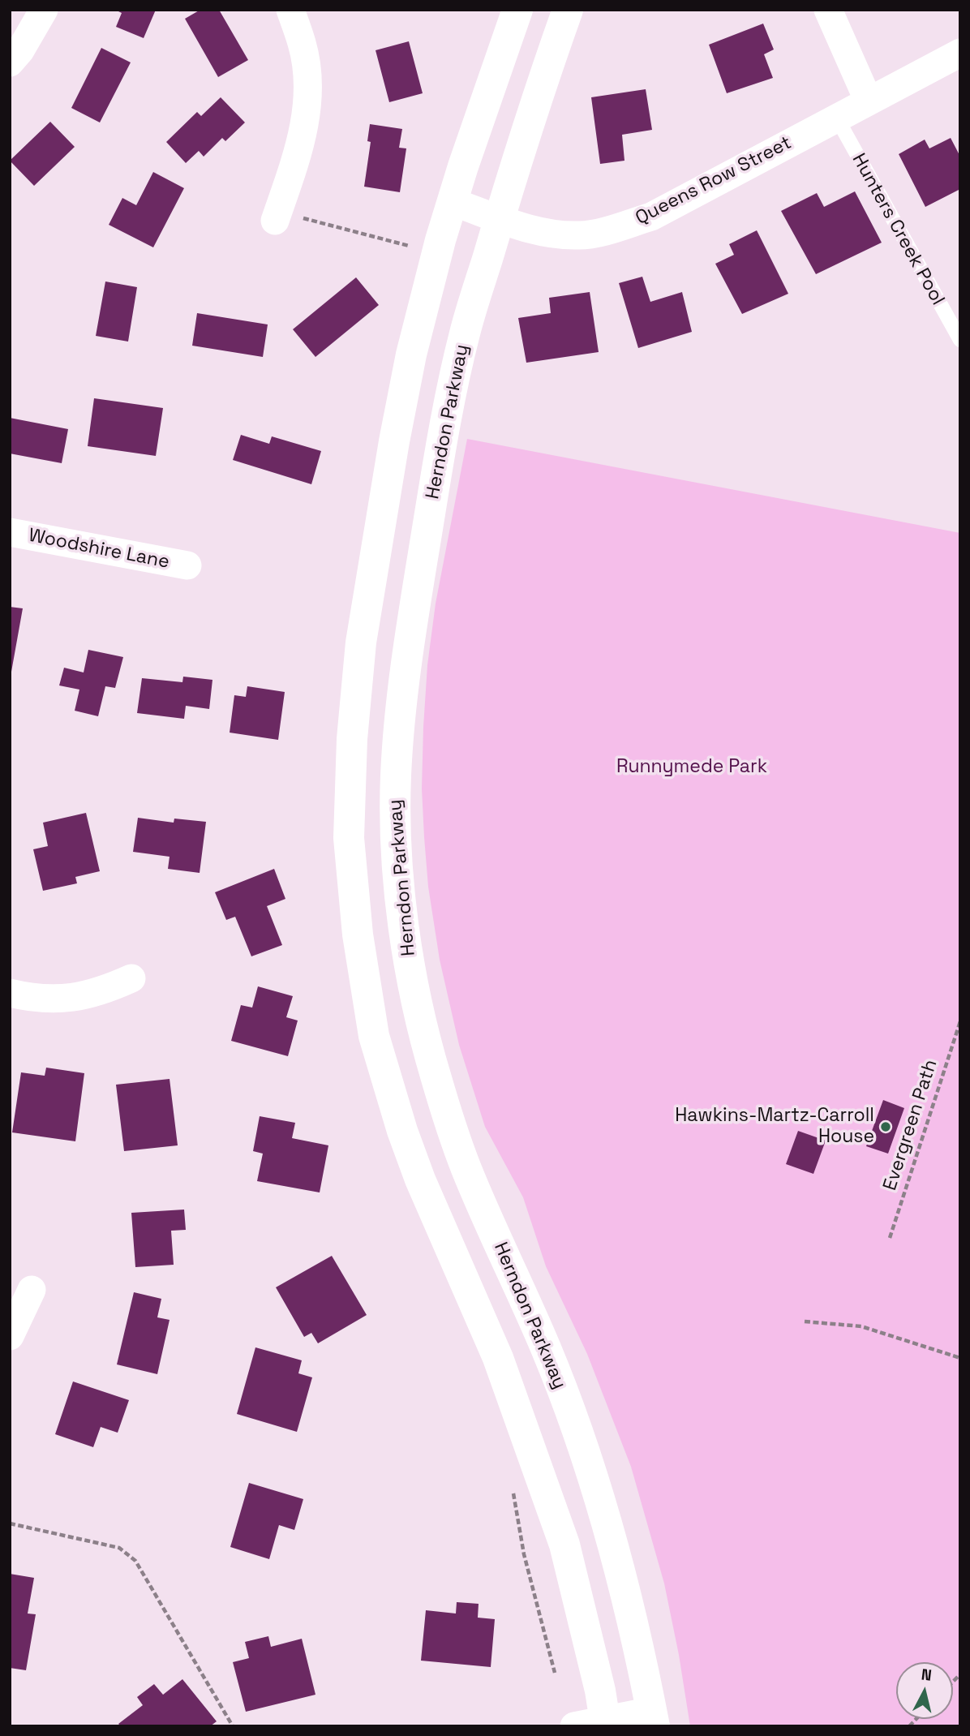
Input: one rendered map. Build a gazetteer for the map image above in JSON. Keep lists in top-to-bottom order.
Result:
{
  "streets": {
    "main road": ["Herndon Parkway"],
    "street": ["Queens Row Street", "Woodshire Lane"],
    "lane": ["Hunters Creek Pool"],
    "path": ["Evergreen Path"]
  },
  "crossings": [
    ["Queens Row Street", "Hunters Creek Pool"],
    ["Queens Row Street", "Herndon Parkway"]
  ],
  "parks": ["Runnymede Park"],
  "places": ["Hawkins-Martz-Carroll House"],
  "north": "top"
}
